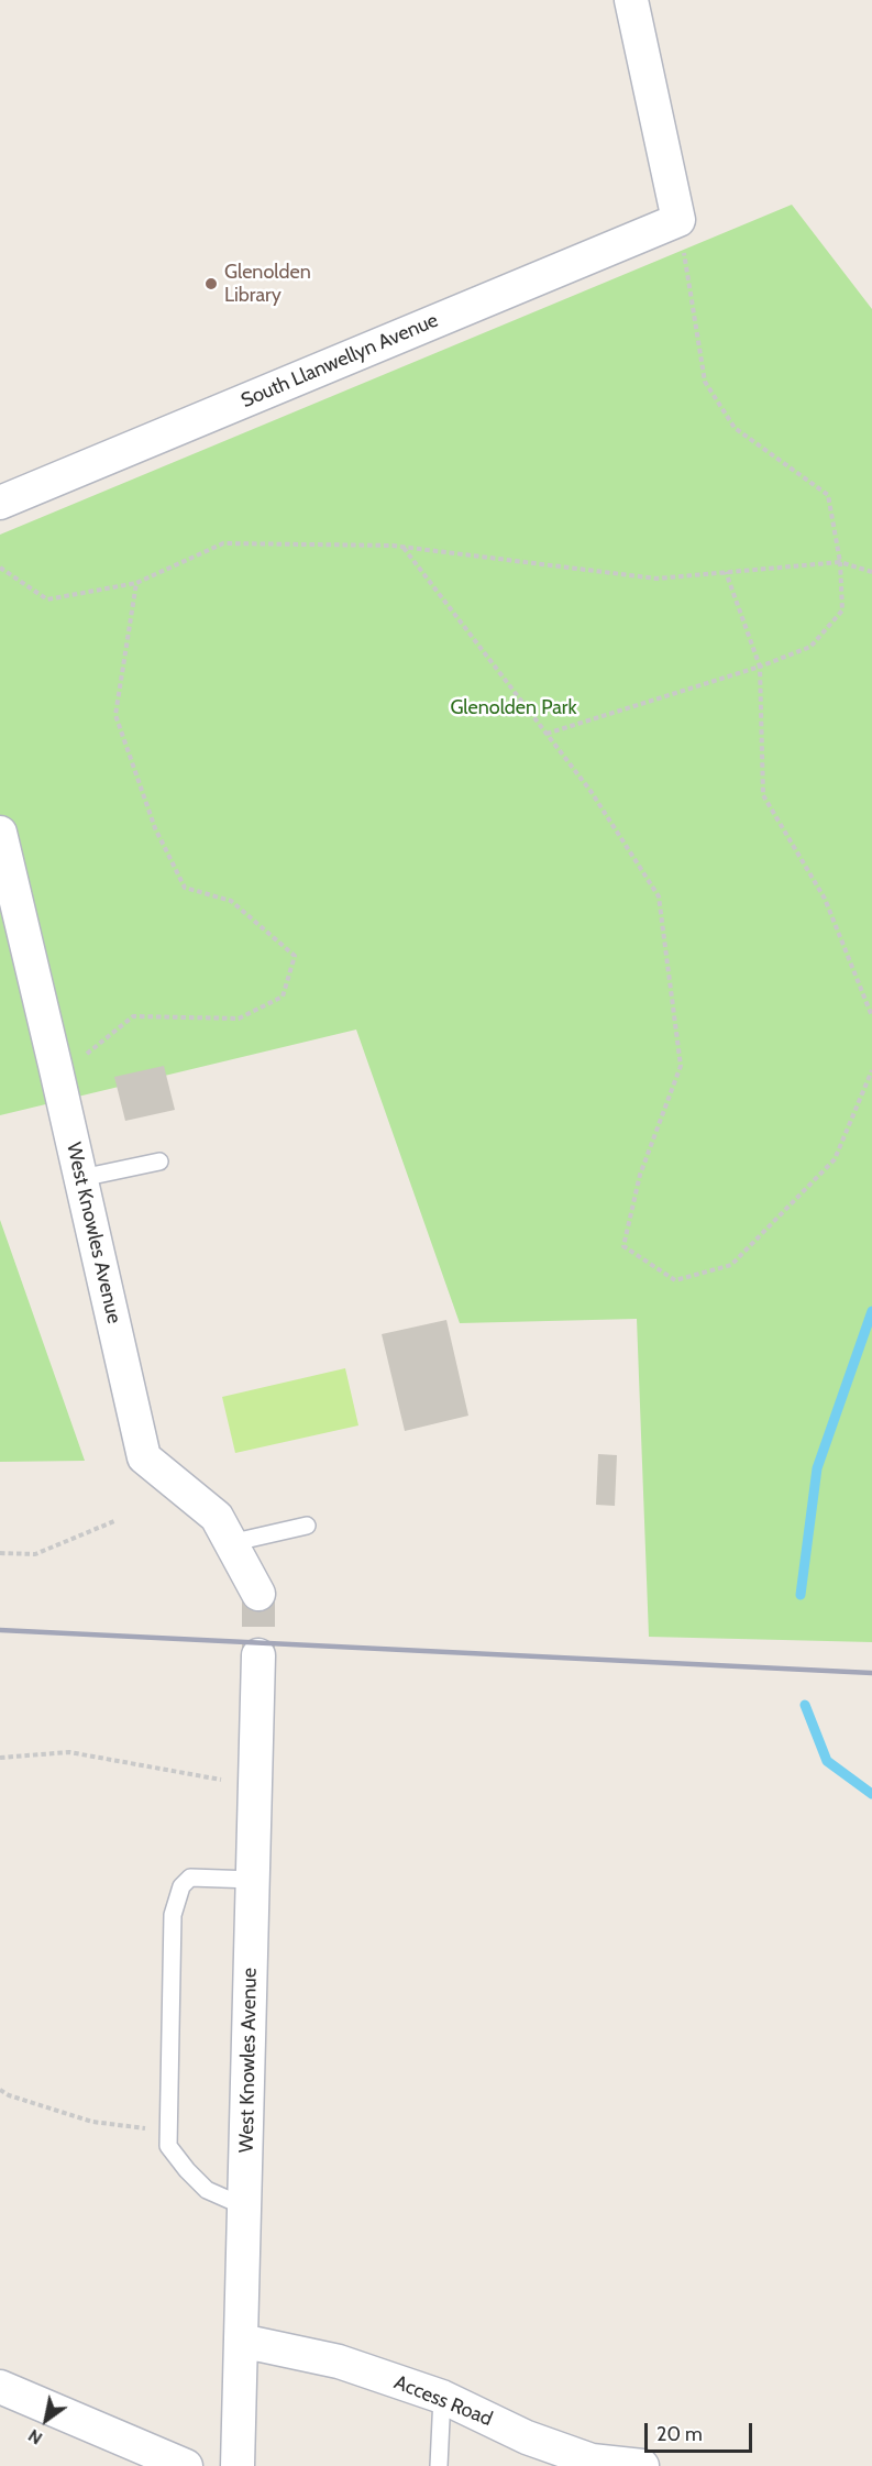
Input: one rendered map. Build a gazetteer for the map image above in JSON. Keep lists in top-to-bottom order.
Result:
{
  "streets": {
    "street": ["South Llanwellyn Avenue", "West Knowles Avenue", "Access Road"]
  },
  "crossings": [
    ["West Knowles Avenue", "Access Road"]
  ],
  "parks": ["Glenolden Park"],
  "places": ["Glenolden Library"],
  "scale_bar": "20 m",
  "north": "bottom left"
}
